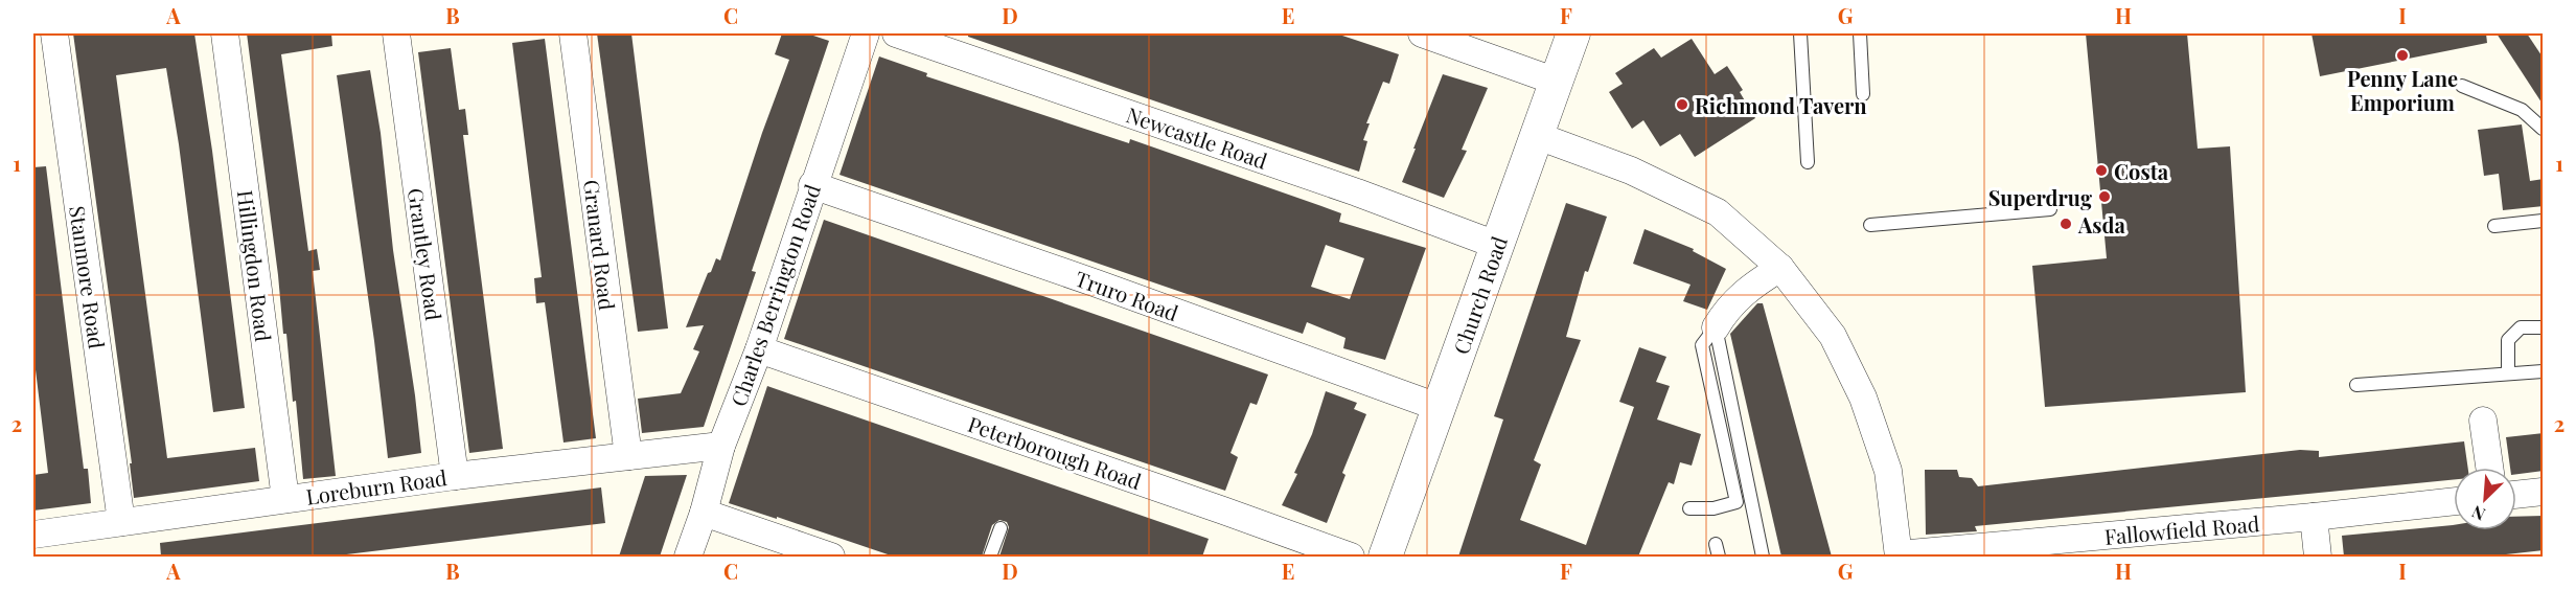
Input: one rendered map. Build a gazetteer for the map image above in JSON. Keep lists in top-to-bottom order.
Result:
{
  "streets": {
    "street": [
      "Newcastle Road",
      "Granard Road",
      "Grantley Road",
      "Hillingdon Road",
      "Stanmore Road",
      "Charles Berrington Road",
      "Truro Road",
      "Church Road",
      "Peterborough Road",
      "Loreburn Road",
      "Fallowfield Road"
    ]
  },
  "crossings": [
    ["Newcastle Road", "Church Road"],
    ["Granard Road", "Loreburn Road"],
    ["Grantley Road", "Loreburn Road"],
    ["Hillingdon Road", "Loreburn Road"],
    ["Stanmore Road", "Loreburn Road"],
    ["Charles Berrington Road", "Truro Road"],
    ["Charles Berrington Road", "Peterborough Road"],
    ["Charles Berrington Road", "Loreburn Road"],
    ["Truro Road", "Church Road"]
  ],
  "places": [
    "Penny Lane Emporium",
    "Richmond Tavern",
    "Costa",
    "Superdrug",
    "Asda"
  ],
  "north": "bottom left",
  "grid": {
    "columns": [
      "A",
      "B",
      "C",
      "D",
      "E",
      "F",
      "G",
      "H",
      "I"
    ],
    "rows": ["1", "2"]
  }
}
